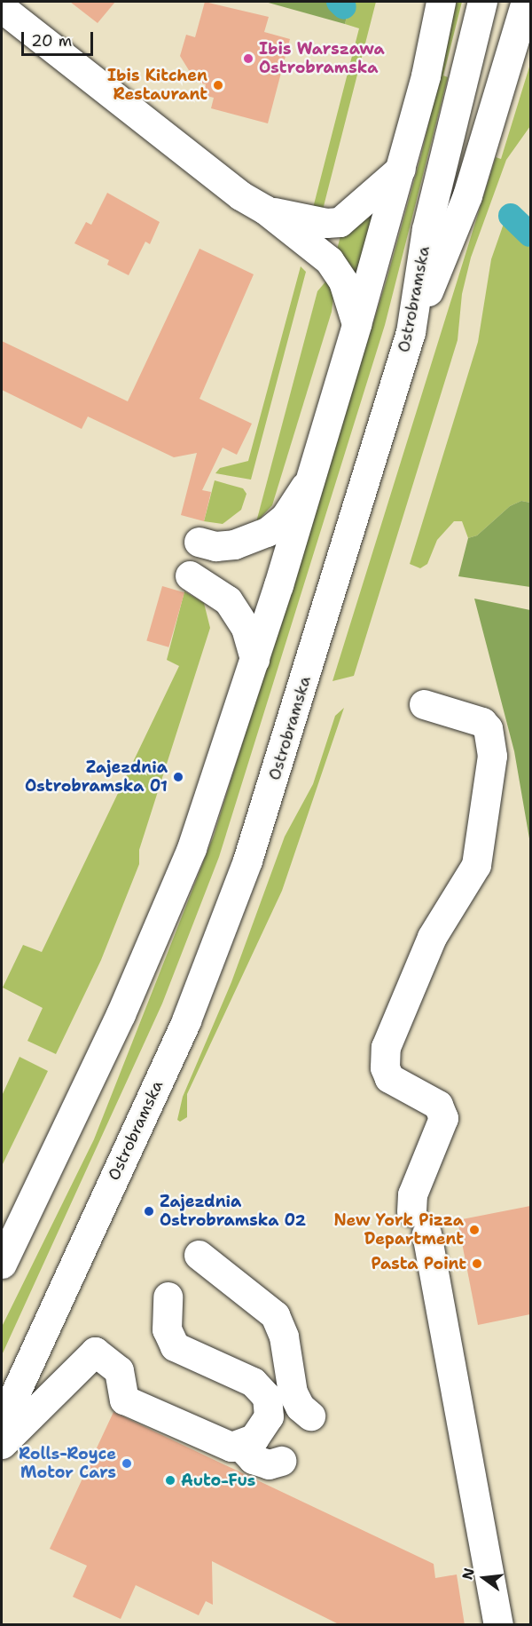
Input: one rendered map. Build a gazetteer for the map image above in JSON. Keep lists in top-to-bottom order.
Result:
{
  "streets": {
    "main road": ["Ostrobramska"]
  },
  "places": [
    "Ibis Warszawa Ostrobramska",
    "Ibis Kitchen Restaurant",
    "Zajezdnia Ostrobramska 01",
    "Zajezdnia Ostrobramska 02",
    "New York Pizza Department",
    "Pasta Point",
    "Rolls-Royce Motor Cars",
    "Auto-Fus"
  ],
  "scale_bar": "20 m",
  "north": "left"
}
